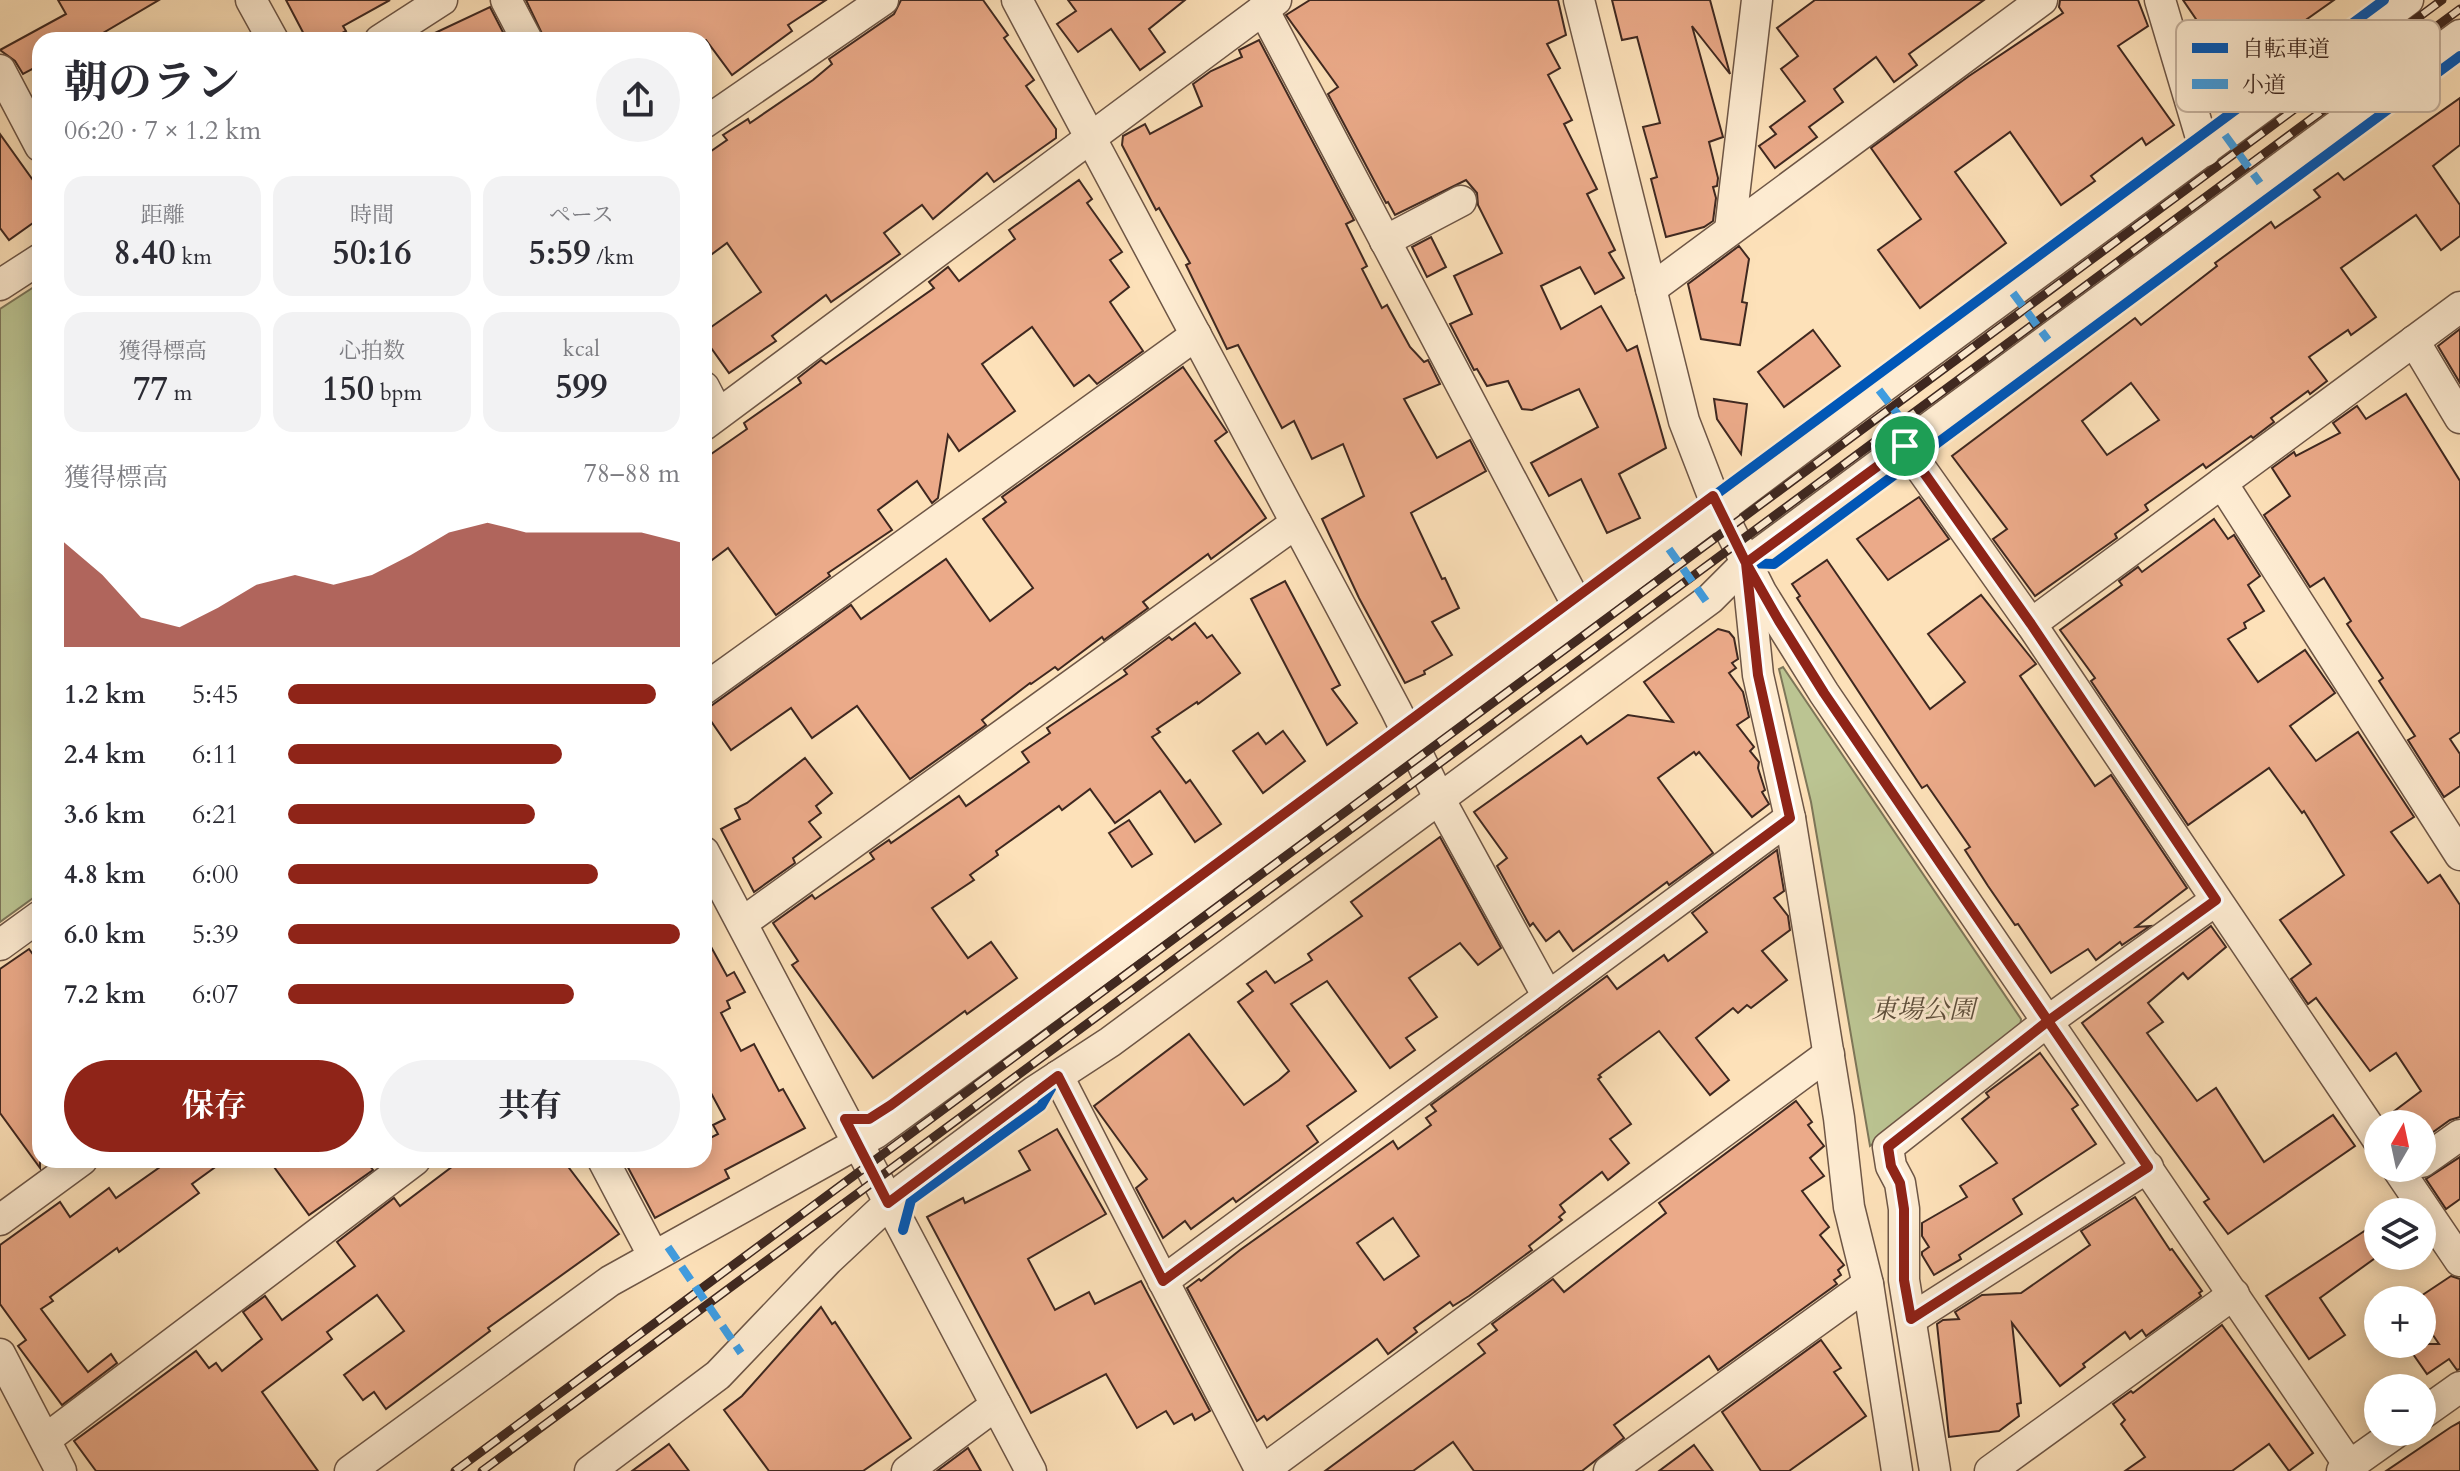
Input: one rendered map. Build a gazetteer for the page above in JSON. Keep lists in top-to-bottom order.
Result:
{
  "parks": ["東場公園"],
  "legend": ["自転車道", "小道"],
  "north": "top",
  "page": {
    "heading": ["朝のラン", "06:20 · 7 × 1.2 km"],
    "stats": [
      ["距離", "8.40 km"],
      ["時間", "50:16"],
      ["ペース", "5:59 /km"],
      ["獲得標高", "77 m"],
      ["心拍数", "150 bpm"],
      ["kcal", "599"]
    ],
    "chart": ["獲得標高", "78–88 m"],
    "list": [
      {
        "name": "1.2 km",
        "note": "5:45"
      },
      {
        "name": "2.4 km",
        "note": "6:11"
      },
      {
        "name": "3.6 km",
        "note": "6:21"
      },
      {
        "name": "4.8 km",
        "note": "6:00"
      },
      {
        "name": "6.0 km",
        "note": "5:39"
      },
      {
        "name": "7.2 km",
        "note": "6:07"
      }
    ],
    "buttons": ["保存", "共有"],
    "map_buttons": ["+", "−"]
  }
}
